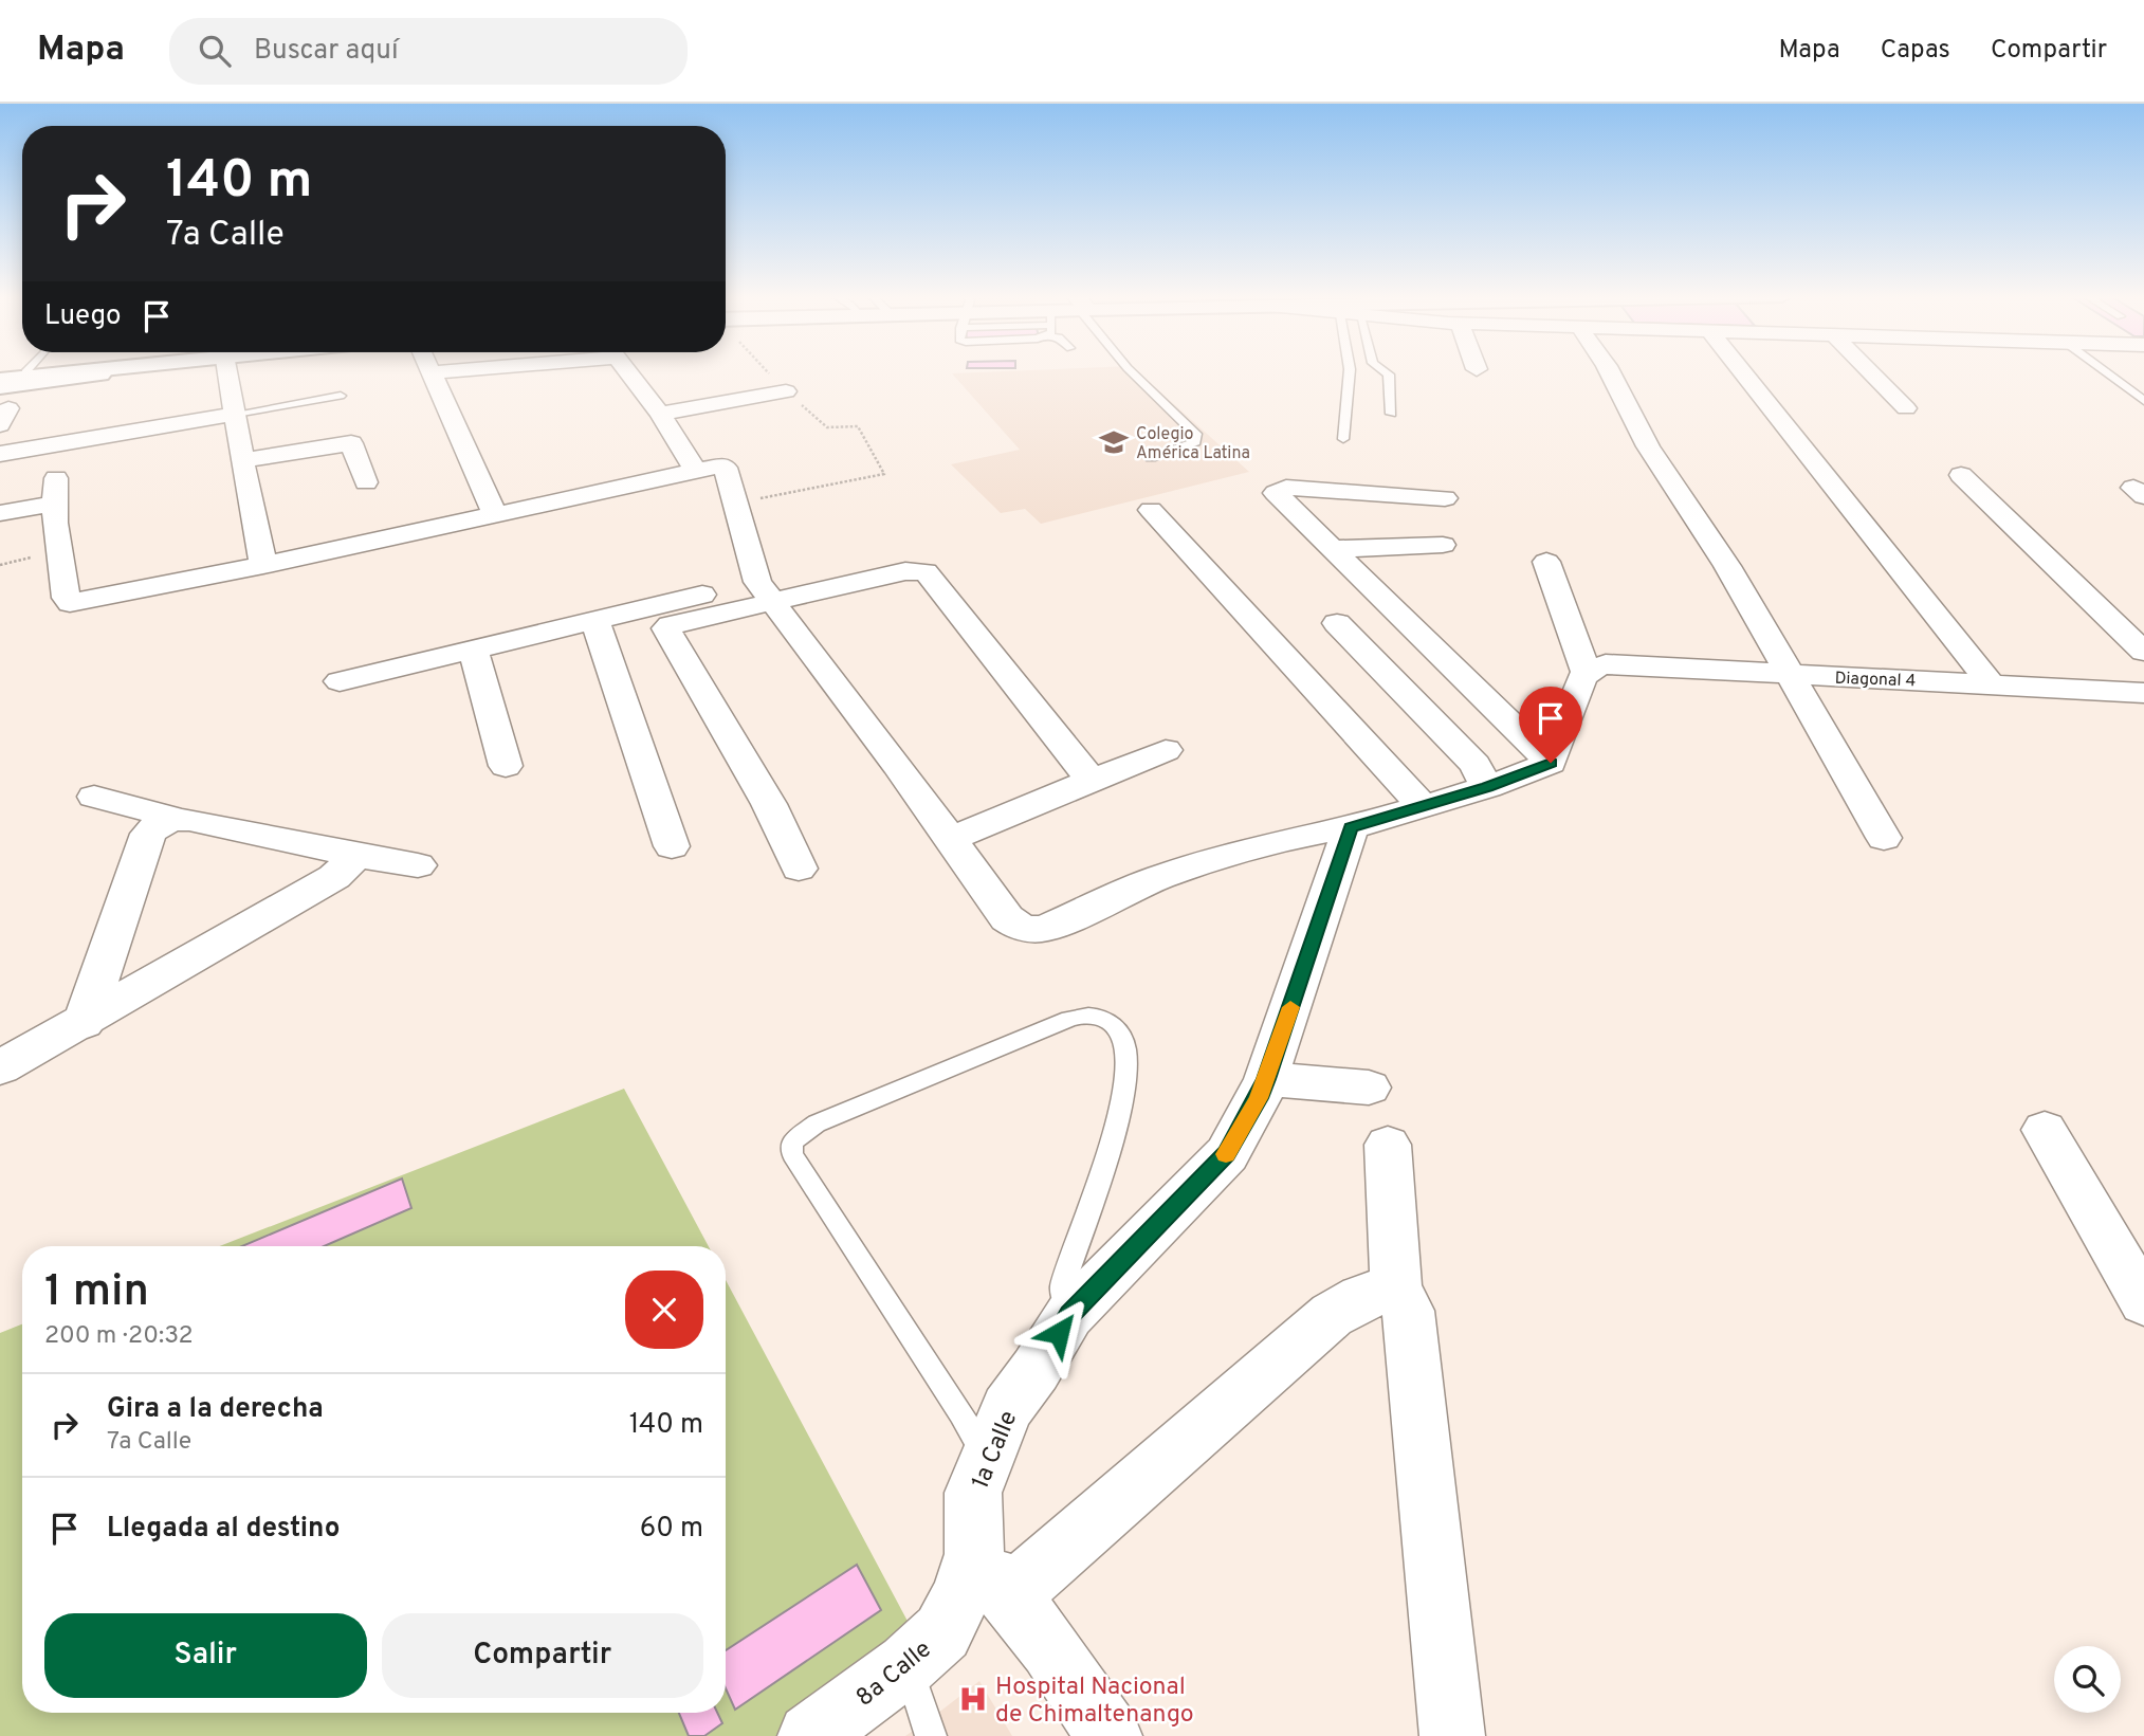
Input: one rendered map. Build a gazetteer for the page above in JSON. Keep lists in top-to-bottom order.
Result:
{
  "streets": {
    "street": ["Diagonal 4", "1a Calle", "8a Calle"]
  },
  "crossings": [
    ["1a Calle", "8a Calle"]
  ],
  "places": {
    "school or university": ["Colegio América Latina"],
    "hospital": ["Hospital Nacional de Chimaltenango"]
  },
  "page": {
    "header": "Mapa",
    "search": "Buscar aquí",
    "nav": ["Mapa", "Capas", "Compartir"],
    "turn": ["140 m", "7a Calle"],
    "then": "Luego",
    "heading": ["1 min", "200 m · 20:32"],
    "list": [
      {
        "name": "Gira a la derecha",
        "note": "7a Calle",
        "value": "140 m"
      },
      {
        "name": "Llegada al destino",
        "value": "60 m"
      }
    ],
    "buttons": ["Salir", "Compartir"]
  }
}
